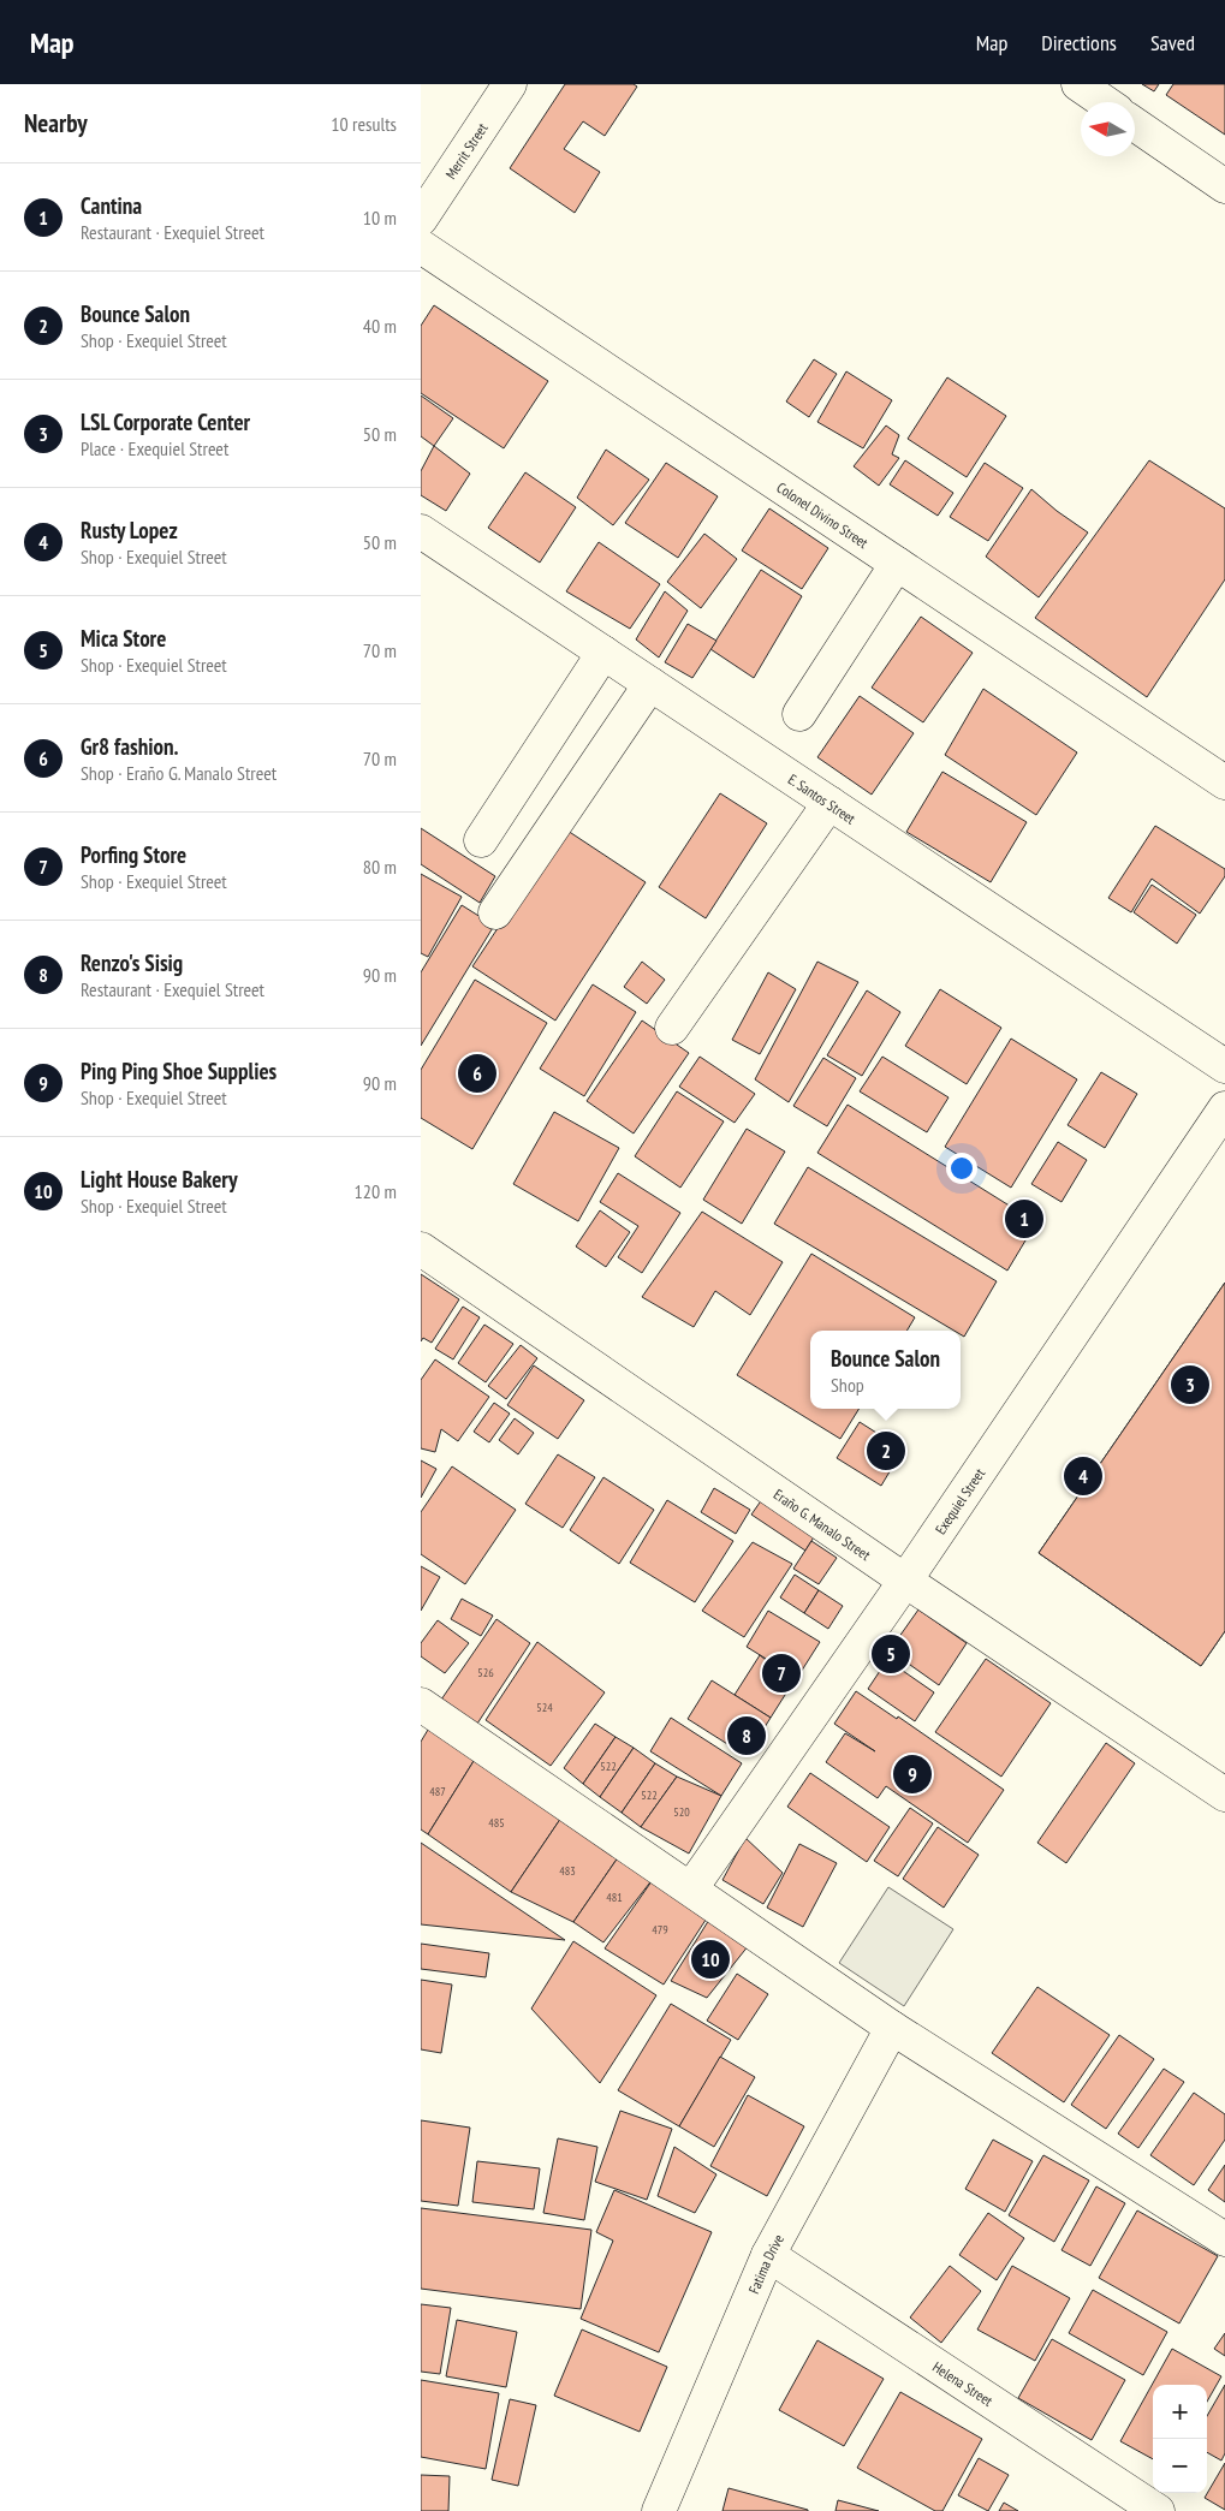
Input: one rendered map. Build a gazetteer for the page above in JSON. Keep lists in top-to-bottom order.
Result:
{
  "streets": {
    "street": [
      "Merrit Street",
      "Colonel Divino Street",
      "E. Santos Street",
      "Exequiel Street",
      "Eraño G. Manalo Street",
      "Fatima Drive",
      "Helena Street"
    ]
  },
  "crossings": [
    ["Exequiel Street", "Eraño G. Manalo Street"],
    ["Fatima Drive", "Helena Street"]
  ],
  "house_numbers": [
    "526",
    "524",
    "522",
    "487",
    "522",
    "520",
    "485",
    "483",
    "481",
    "479"
  ],
  "north": "left",
  "page": {
    "header": "Map",
    "nav": ["Map", "Directions", "Saved"],
    "heading": ["Nearby", "10 results"],
    "list": [
      {
        "mark": "1",
        "name": "Cantina",
        "note": "Restaurant · Exequiel Street",
        "value": "10 m"
      },
      {
        "mark": "2",
        "name": "Bounce Salon",
        "note": "Shop · Exequiel Street",
        "value": "40 m"
      },
      {
        "mark": "3",
        "name": "LSL Corporate Center",
        "note": "Place · Exequiel Street",
        "value": "50 m"
      },
      {
        "mark": "4",
        "name": "Rusty Lopez",
        "note": "Shop · Exequiel Street",
        "value": "50 m"
      },
      {
        "mark": "5",
        "name": "Mica Store",
        "note": "Shop · Exequiel Street",
        "value": "70 m"
      },
      {
        "mark": "6",
        "name": "Gr8 fashion.",
        "note": "Shop · Eraño G. Manalo Street",
        "value": "70 m"
      },
      {
        "mark": "7",
        "name": "Porfing Store",
        "note": "Shop · Exequiel Street",
        "value": "80 m"
      },
      {
        "mark": "8",
        "name": "Renzo's Sisig",
        "note": "Restaurant · Exequiel Street",
        "value": "90 m"
      },
      {
        "mark": "9",
        "name": "Ping Ping Shoe Supplies",
        "note": "Shop · Exequiel Street",
        "value": "90 m"
      },
      {
        "mark": "10",
        "name": "Light House Bakery",
        "note": "Shop · Exequiel Street",
        "value": "120 m"
      }
    ],
    "pins": [
      "6",
      "1",
      "3",
      "2",
      "4",
      "5",
      "7",
      "8",
      "9",
      "10"
    ],
    "popup": ["Bounce Salon", "Shop"],
    "map_buttons": ["+", "−"]
  }
}
